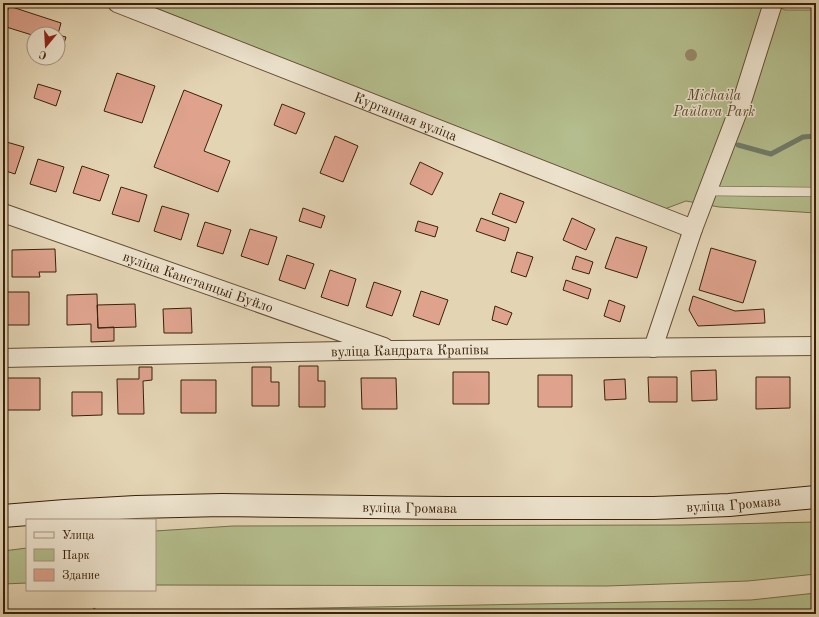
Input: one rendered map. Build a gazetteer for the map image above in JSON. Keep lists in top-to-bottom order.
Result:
{
  "streets": {
    "main road": ["вуліца Громава"],
    "street": ["Курганная вуліца", "вуліца Канстанцыі Буйло", "вуліца Кандрата Крапівы"]
  },
  "crossings": [
    ["вуліца Канстанцыі Буйло", "вуліца Кандрата Крапівы"]
  ],
  "parks": ["Michaila Paŭlava Park"],
  "legend": ["Улица", "Парк", "Здание"],
  "north": "bottom"
}
